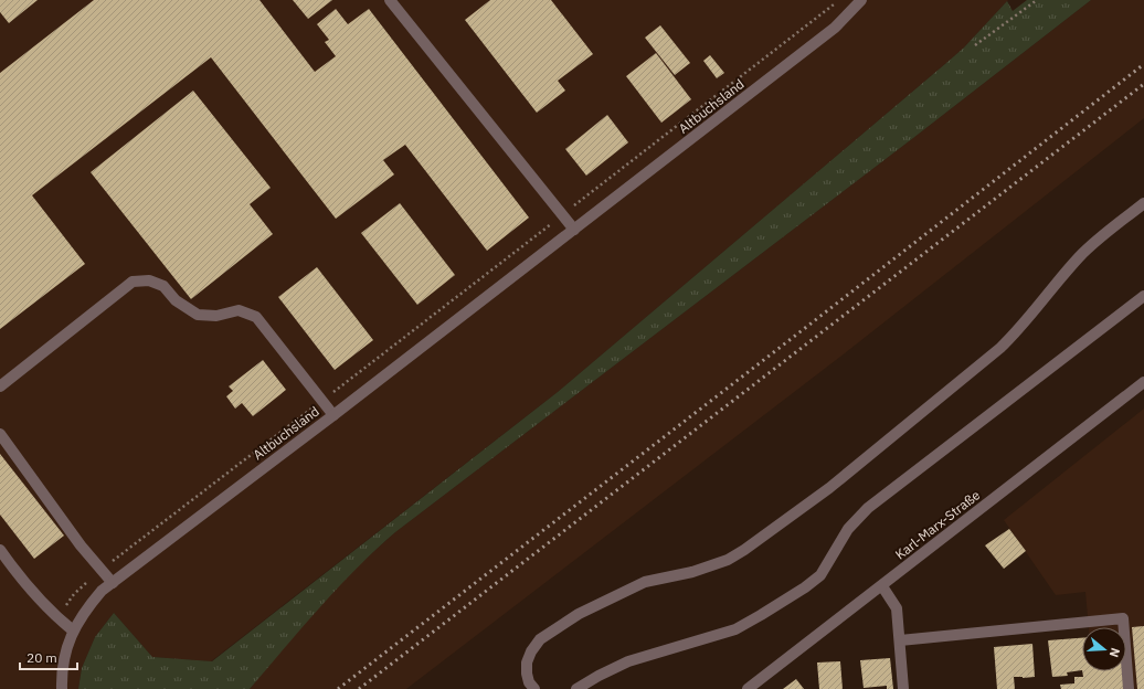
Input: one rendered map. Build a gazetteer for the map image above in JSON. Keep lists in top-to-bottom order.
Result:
{
  "streets": {
    "street": ["Altbuchsland", "Karl-Marx-Straße"]
  },
  "scale_bar": "20 m",
  "north": "right"
}
